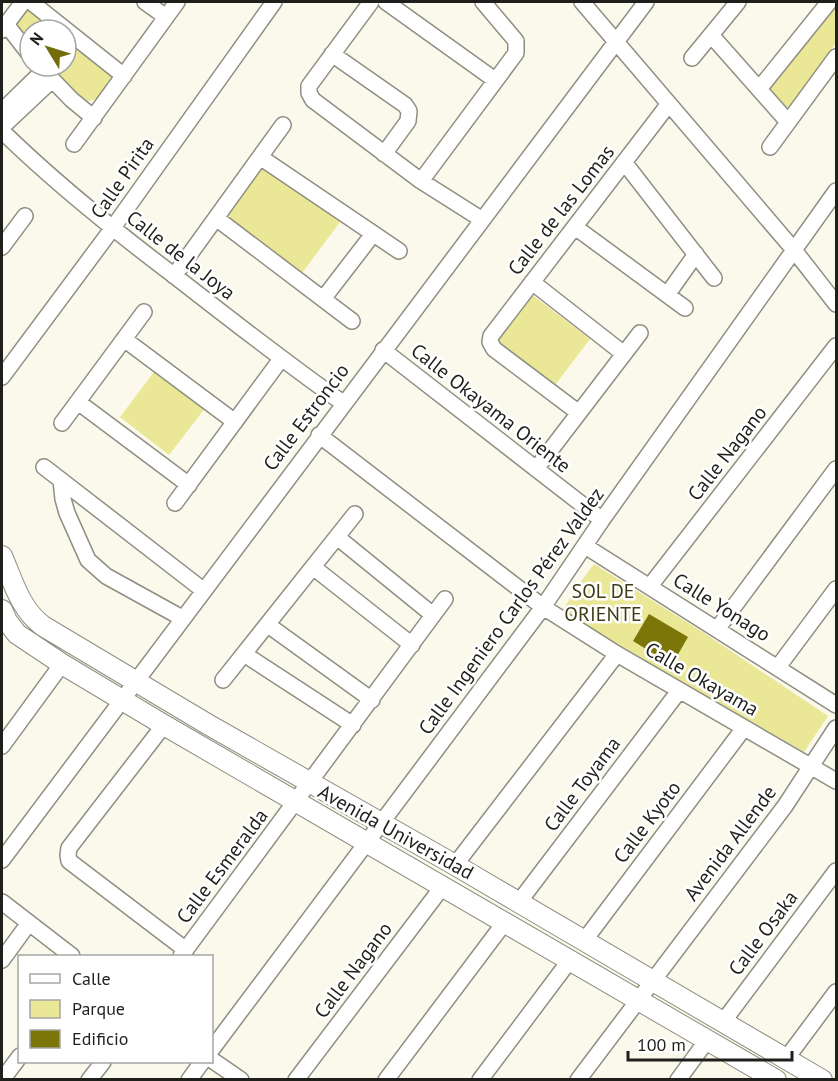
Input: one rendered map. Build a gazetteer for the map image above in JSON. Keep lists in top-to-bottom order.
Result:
{
  "streets": {
    "main road": ["Avenida Universidad"],
    "street": [
      "Calle Pirita",
      "Calle de las Lomas",
      "Calle de la Joya",
      "Calle Okayama Oriente",
      "Calle Estroncio",
      "Calle Nagano",
      "Calle Yonago",
      "Calle Ingeniero Carlos Pérez Valdez",
      "Calle Okayama",
      "Calle Toyama",
      "Calle Kyoto",
      "Avenida Allende",
      "Calle Esmeralda",
      "Calle Osaka"
    ]
  },
  "crossings": [
    ["Calle Pirita", "Calle de la Joya"],
    ["Calle de la Joya", "Calle Estroncio"],
    ["Calle Okayama Oriente", "Calle Estroncio"],
    ["Calle Okayama Oriente", "Calle Ingeniero Carlos Pérez Valdez"],
    ["Calle Estroncio", "Calle Okayama"],
    ["Calle Estroncio", "Avenida Universidad"],
    ["Calle Nagano", "Calle Yonago"],
    ["Calle Nagano", "Avenida Universidad"],
    ["Calle Yonago", "Calle Ingeniero Carlos Pérez Valdez"],
    ["Calle Ingeniero Carlos Pérez Valdez", "Calle Okayama"],
    ["Calle Ingeniero Carlos Pérez Valdez", "Avenida Universidad"],
    ["Calle Okayama", "Calle Toyama"],
    ["Calle Okayama", "Calle Kyoto"],
    ["Calle Okayama", "Avenida Allende"],
    ["Calle Toyama", "Avenida Universidad"],
    ["Calle Kyoto", "Avenida Universidad"],
    ["Avenida Universidad", "Avenida Allende"],
    ["Avenida Universidad", "Calle Esmeralda"],
    ["Avenida Universidad", "Calle Osaka"]
  ],
  "parks": ["SOL DE ORIENTE"],
  "legend": ["Calle", "Parque", "Edificio"],
  "scale_bar": "100 m",
  "north": "top left"
}
